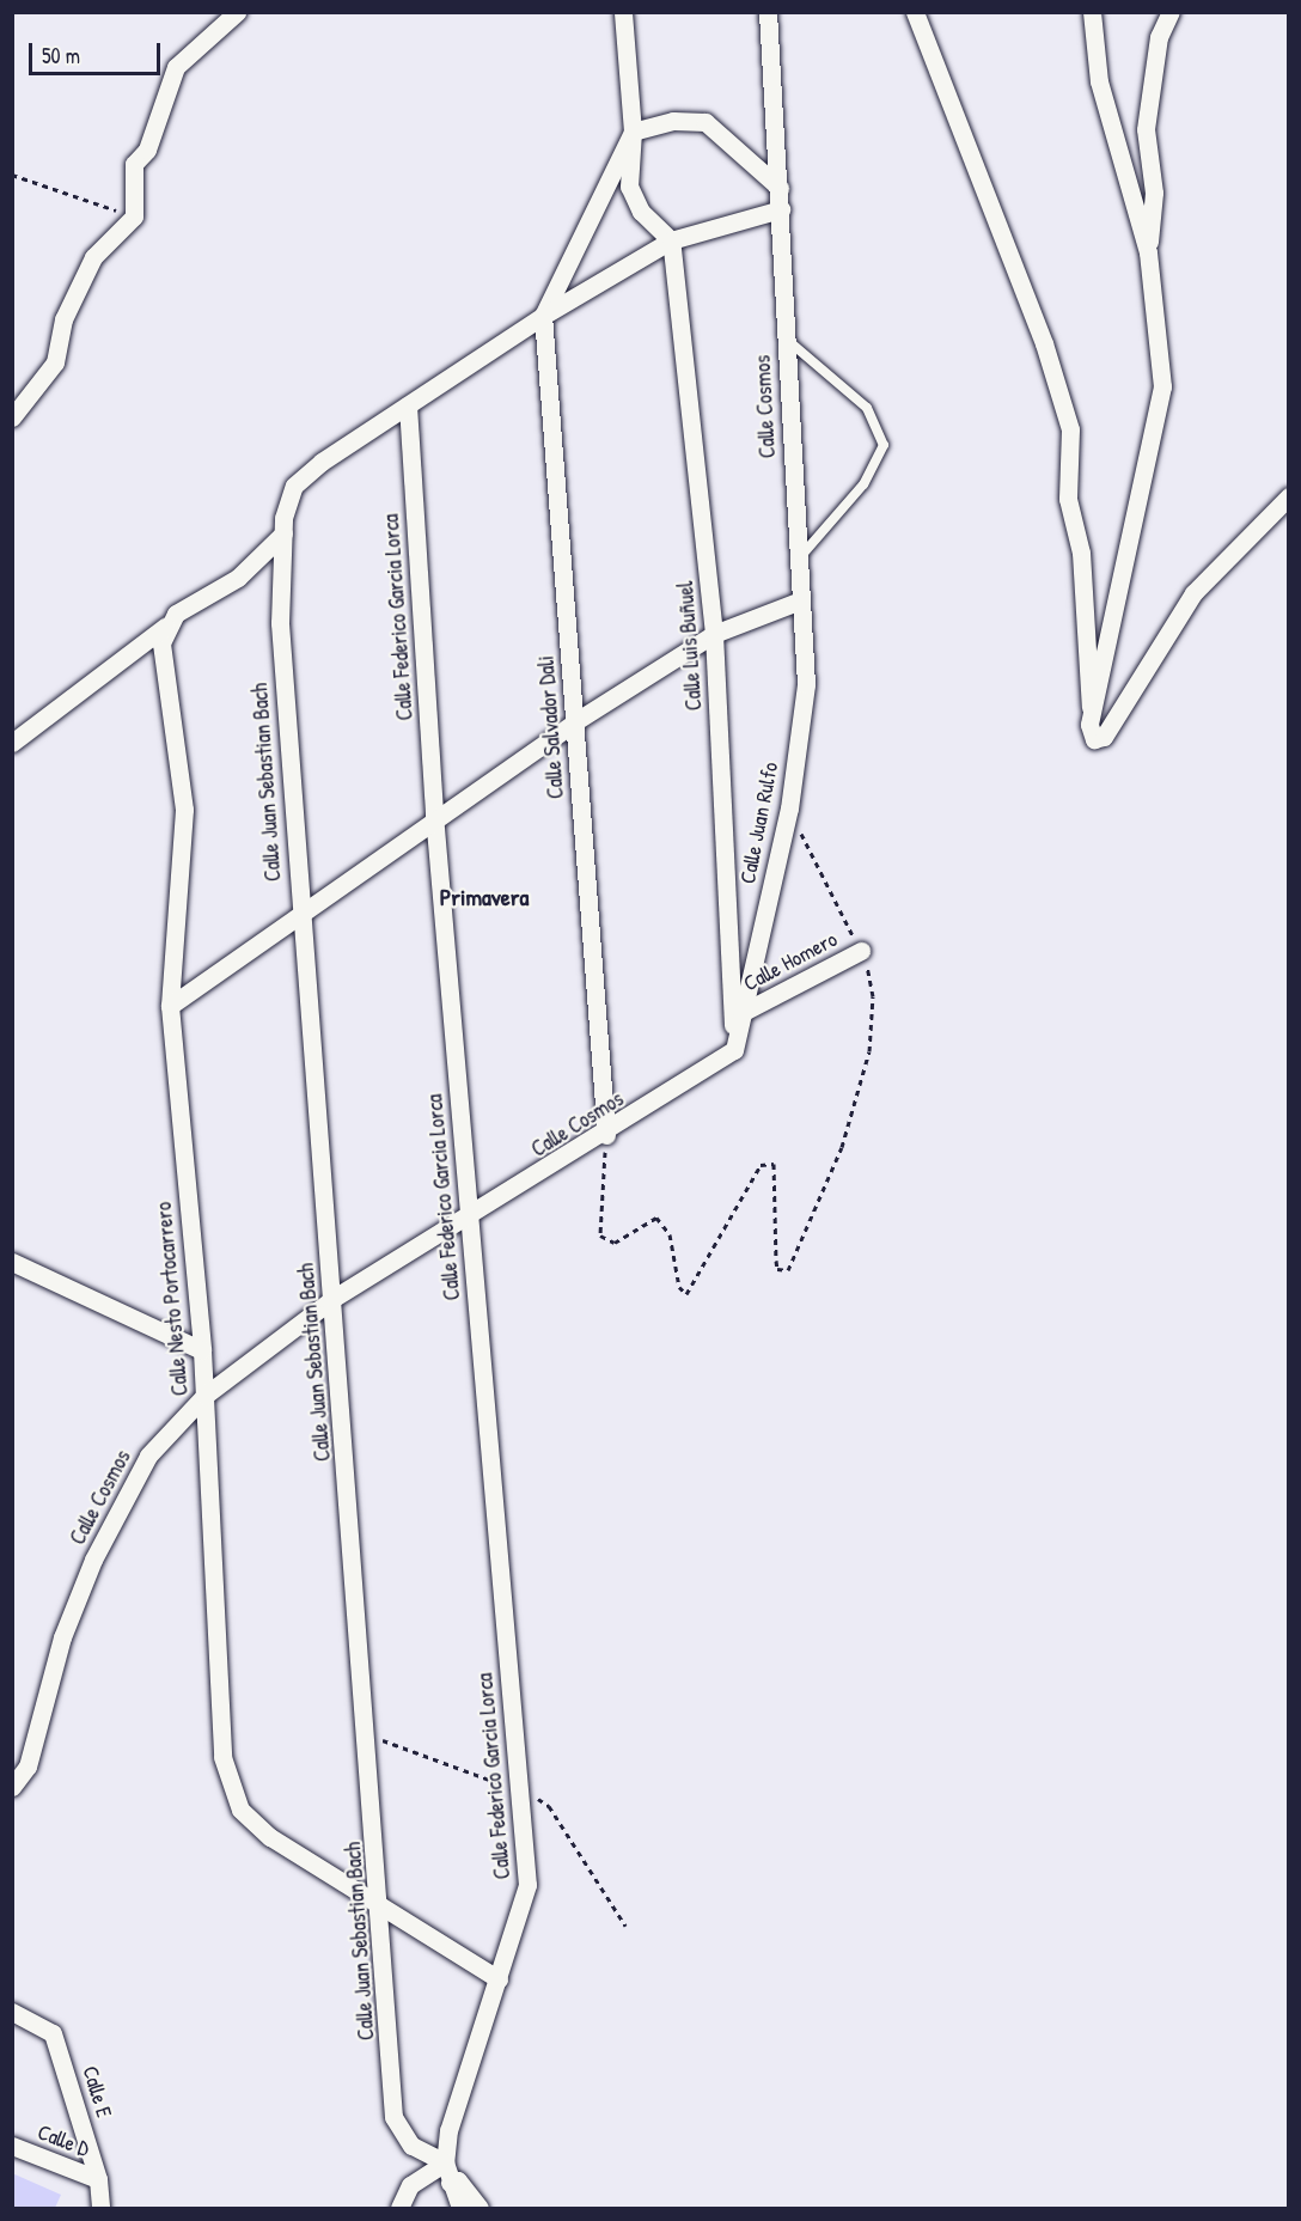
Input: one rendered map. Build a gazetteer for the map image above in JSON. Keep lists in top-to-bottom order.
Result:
{
  "streets": {
    "street": [
      "Calle Cosmos",
      "Calle Federico Garcia Lorca",
      "Calle Luis Buñuel",
      "Calle Salvador Dali",
      "Calle Juan Sebastian Bach",
      "Calle Juan Rulfo",
      "Calle Homero",
      "Calle Nesto Portocarrero",
      "Calle E",
      "Calle D"
    ]
  },
  "crossings": [
    ["Calle Cosmos", "Calle Federico Garcia Lorca"],
    ["Calle Cosmos", "Calle Luis Buñuel"],
    ["Calle Cosmos", "Calle Salvador Dali"],
    ["Calle Cosmos", "Calle Juan Sebastian Bach"],
    ["Calle Cosmos", "Calle Juan Rulfo"],
    ["Calle Cosmos", "Calle Nesto Portocarrero"],
    ["Calle Federico Garcia Lorca", "Calle Juan Sebastian Bach"],
    ["Calle Federico Garcia Lorca", "Calle Nesto Portocarrero"],
    ["Calle Luis Buñuel", "Calle Juan Sebastian Bach"],
    ["Calle Luis Buñuel", "Calle Juan Rulfo"],
    ["Calle Salvador Dali", "Calle Juan Sebastian Bach"],
    ["Calle Juan Sebastian Bach", "Calle Nesto Portocarrero"],
    ["Calle Juan Rulfo", "Calle Homero"],
    ["Calle E", "Calle D"]
  ],
  "districts": ["Primavera"],
  "scale_bar": "50 m"
}
